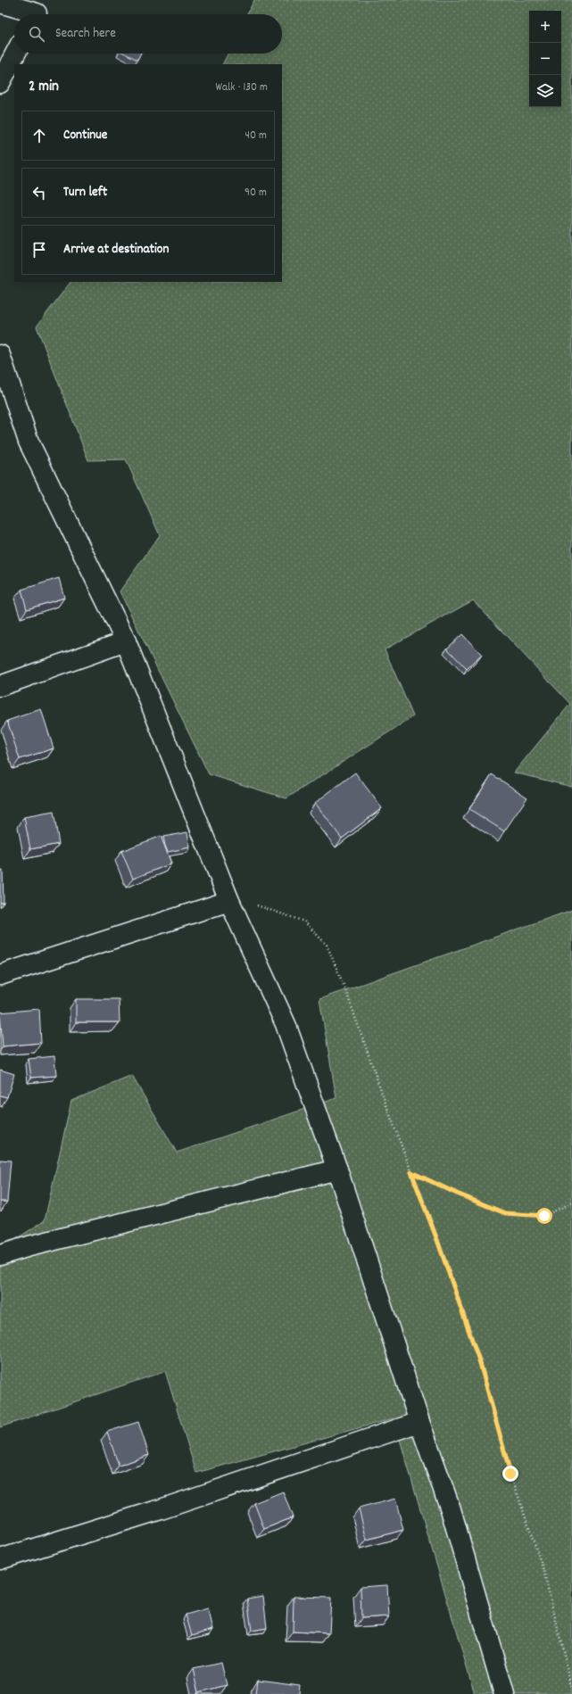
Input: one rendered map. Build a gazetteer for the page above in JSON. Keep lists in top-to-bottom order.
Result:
{
  "page": {
    "map_buttons": ["+", "−"],
    "search": "Search here",
    "heading": ["2 min", "Walk · 130 m"],
    "list": [
      ["Continue", "40 m"],
      ["Turn left", "90 m"],
      "Arrive at destination"
    ]
  }
}
